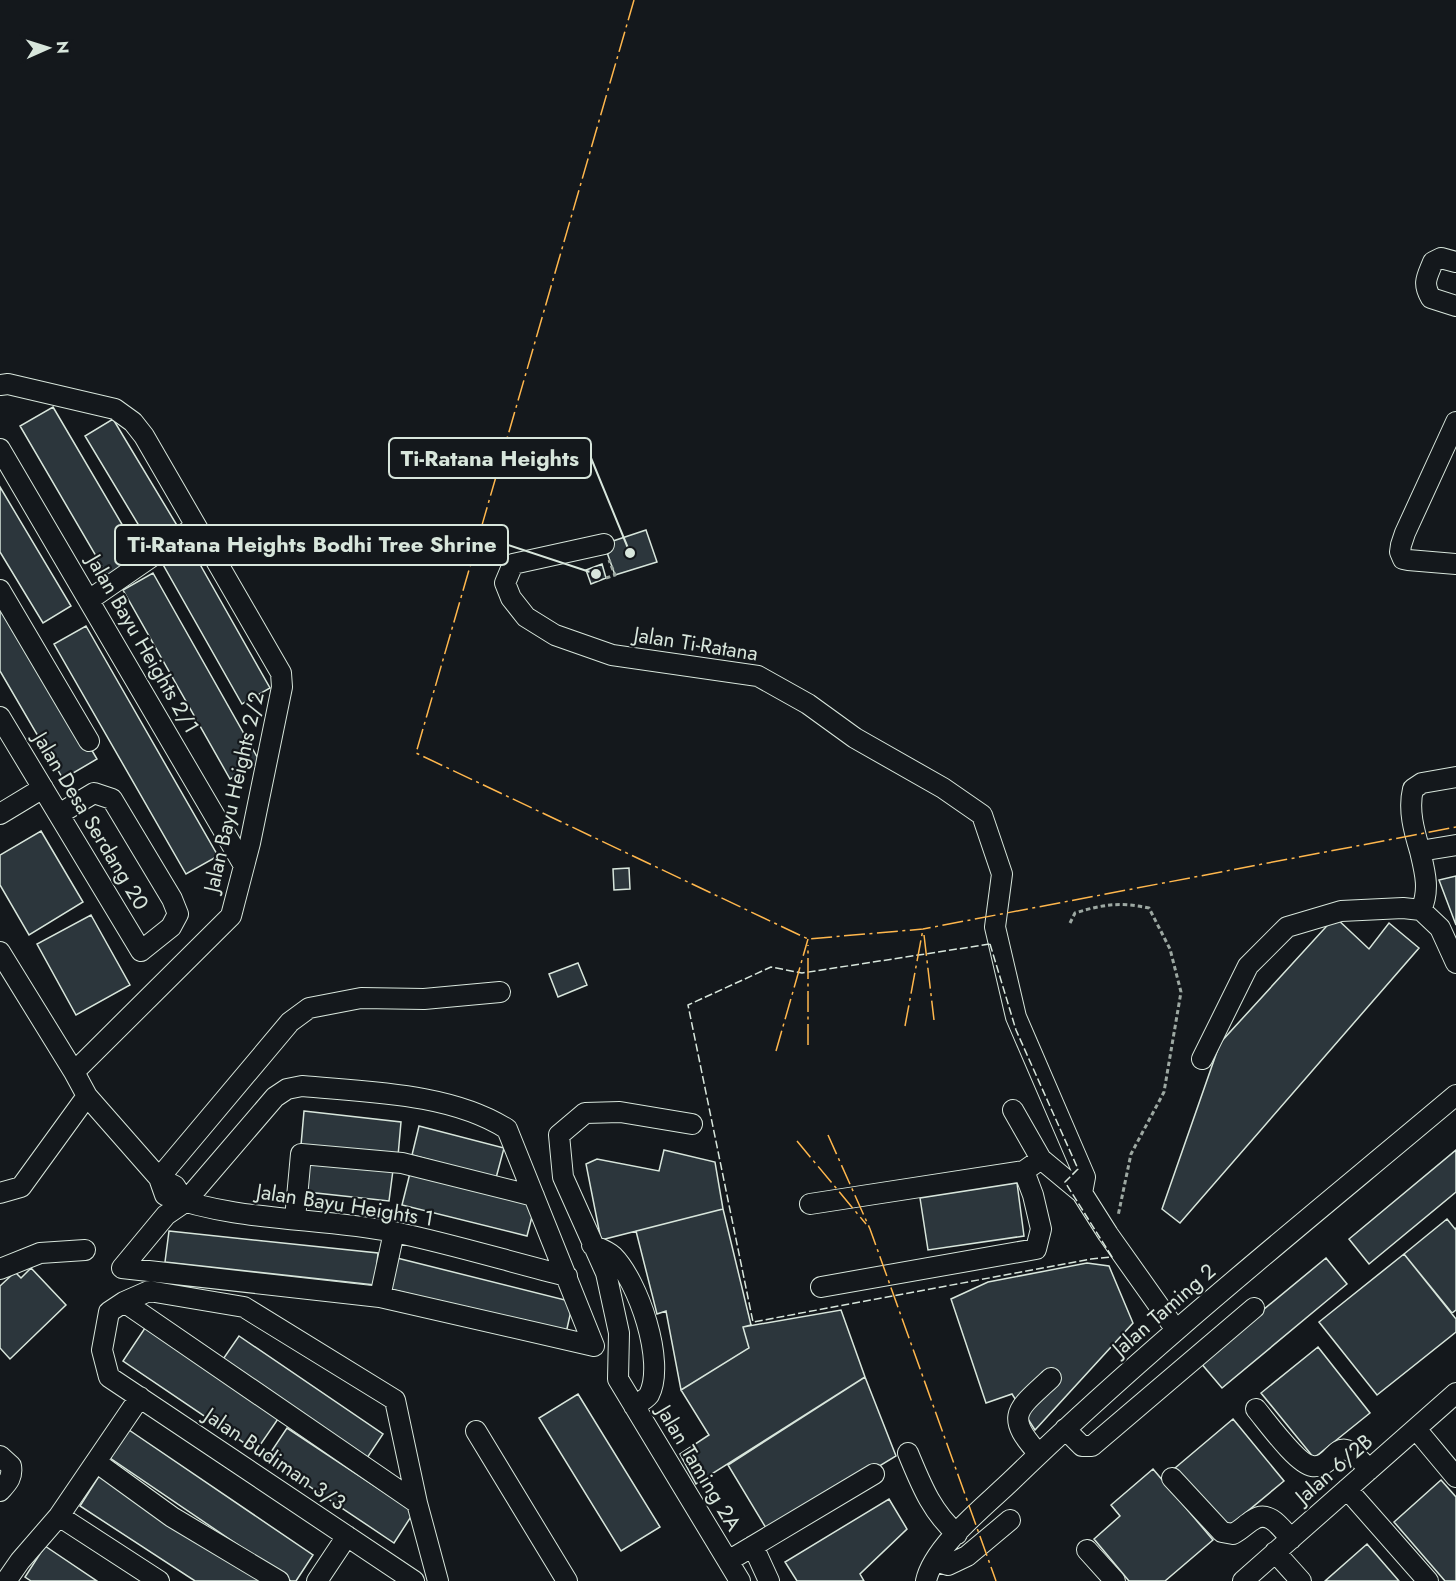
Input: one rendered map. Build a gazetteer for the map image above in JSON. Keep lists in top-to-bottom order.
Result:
{
  "streets": {
    "street": [
      "Jalan Bayu Heights 2/1",
      "Jalan Ti-Ratana",
      "Jalan Bayu Heights 2/2",
      "Jalan Desa Serdang 20",
      "Jalan Bayu Heights 1",
      "Jalan Taming 2",
      "Jalan Budiman 3/3",
      "Jalan Taming 2A",
      "Jalan 6/2B"
    ]
  },
  "crossings": [
    ["Jalan Bayu Heights 2/1", "Jalan Bayu Heights 2/2"]
  ],
  "places": ["Ti-Ratana Heights", "Ti-Ratana Heights Bodhi Tree Shrine"],
  "north": "right"
}
